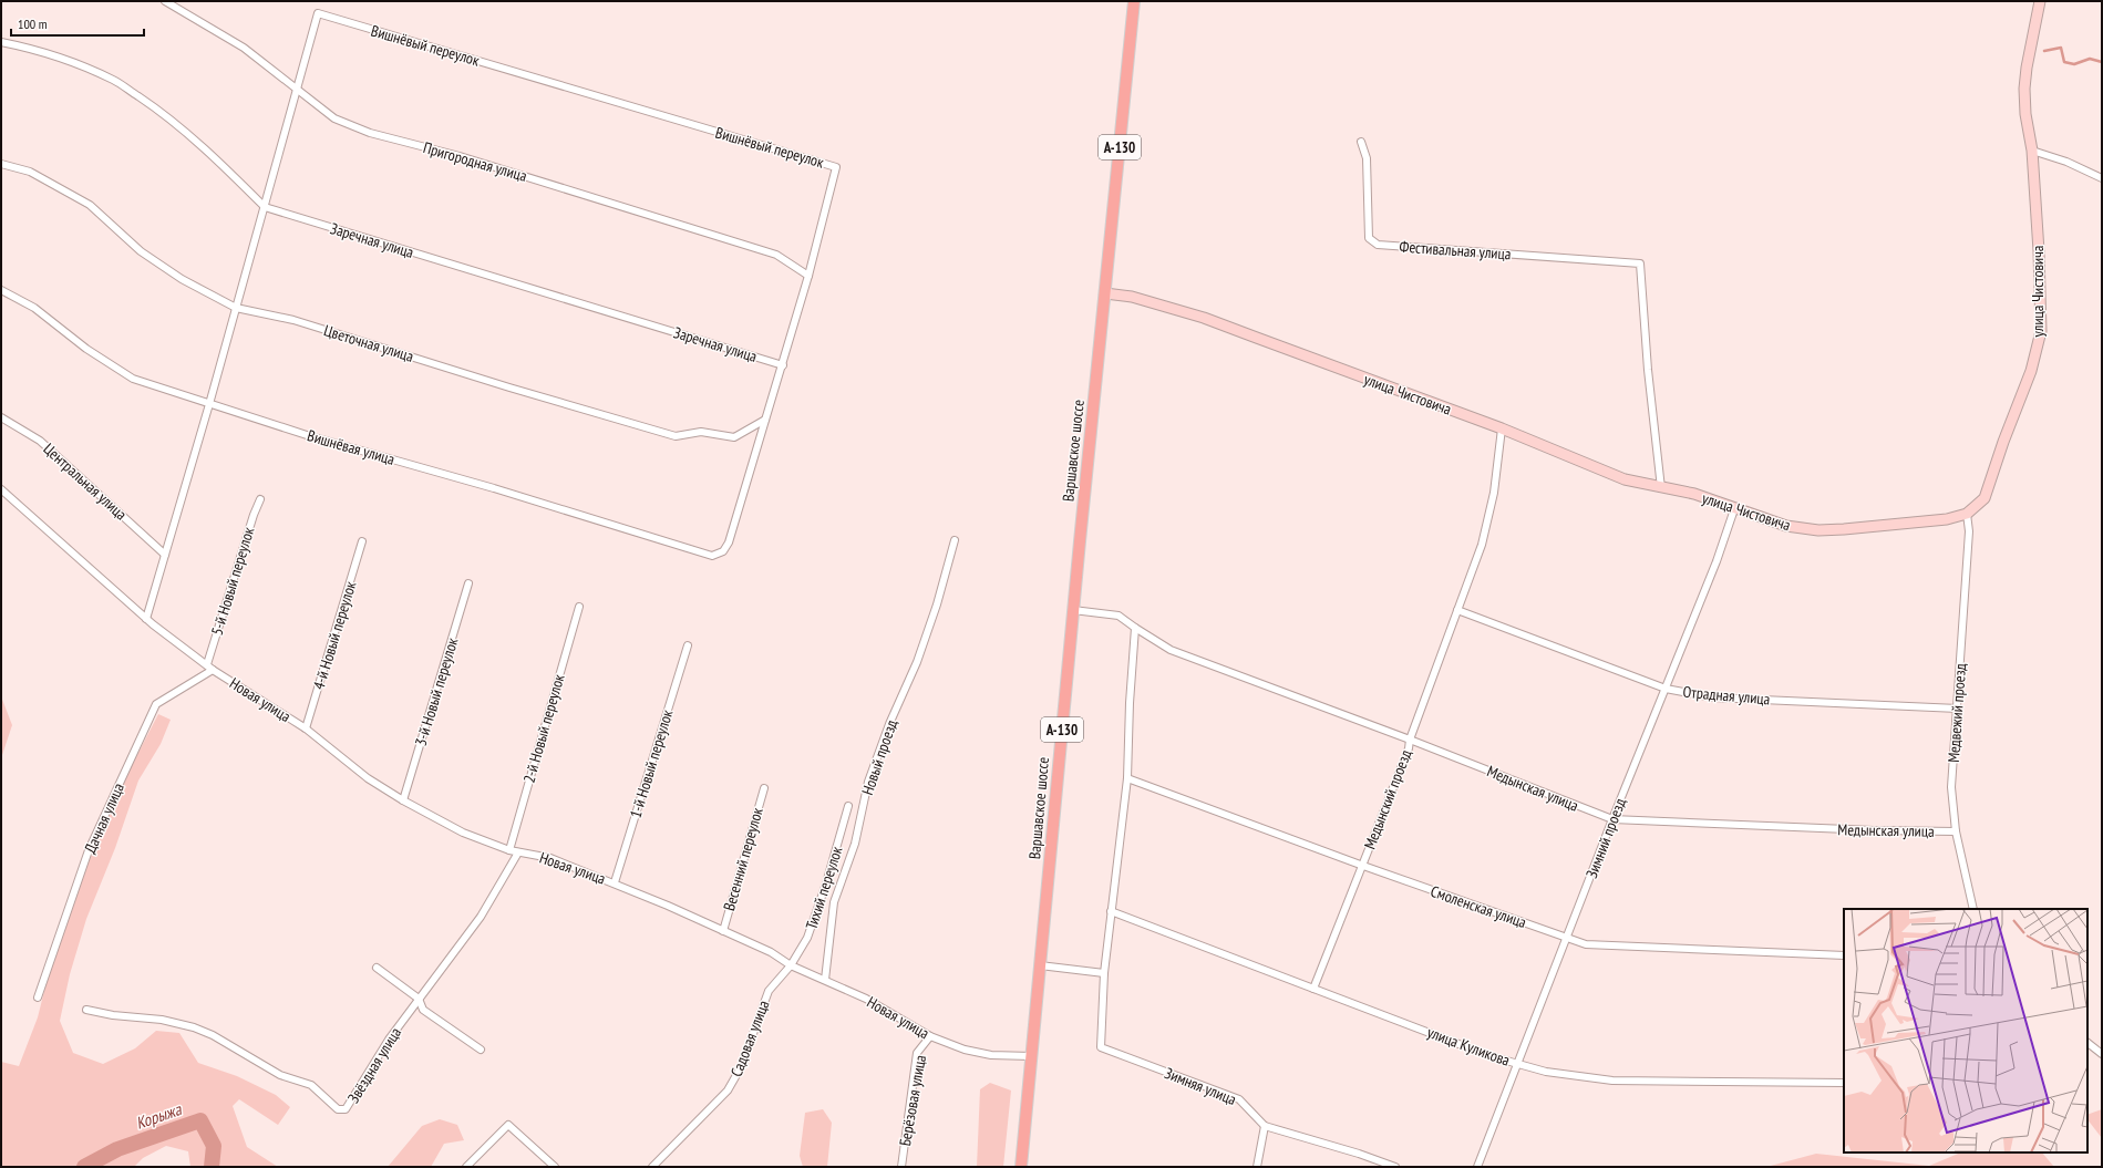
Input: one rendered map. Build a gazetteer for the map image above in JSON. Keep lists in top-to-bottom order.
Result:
{
  "streets": {
    "main road": ["А-130", "Варшавское шоссе"],
    "street": [
      "Вишнёвый переулок",
      "Пригородная улица",
      "Заречная улица",
      "Фестивальная улица",
      "улица Чистовича",
      "Цветочная улица",
      "Вишнёвая улица",
      "Центральная улица",
      "5-й Новый переулок",
      "4-й Новый переулок",
      "3-й Новый переулок",
      "Отрадная улица",
      "Новая улица",
      "Медвежий проезд",
      "2-й Новый переулок",
      "Новый проезд",
      "1-й Новый переулок",
      "Медынская улица",
      "Медынский проезд",
      "Дачная улица",
      "Зимний проезд",
      "Весенний переулок",
      "Тихий переулок",
      "Смоленская улица",
      "Садовая улица",
      "улица Куликова",
      "Звёздная улица",
      "Зимняя улица",
      "Берёзовая улица"
    ]
  },
  "crossings": [
    ["Вишнёвый переулок", "Пригородная улица"],
    ["Вишнёвый переулок", "Заречная улица"],
    ["Вишнёвый переулок", "Цветочная улица"],
    ["Вишнёвый переулок", "Вишнёвая улица"],
    ["А-130", "улица Чистовича"],
    ["А-130", "Варшавское шоссе"],
    ["Фестивальная улица", "улица Чистовича"],
    ["улица Чистовича", "Варшавское шоссе"],
    ["улица Чистовича", "Медвежий проезд"],
    ["улица Чистовича", "Медынский проезд"],
    ["улица Чистовича", "Зимний проезд"],
    ["Варшавское шоссе", "Новая улица"],
    ["Варшавское шоссе", "Медынская улица"],
    ["5-й Новый переулок", "Новая улица"],
    ["4-й Новый переулок", "Новая улица"],
    ["3-й Новый переулок", "Новая улица"],
    ["Отрадная улица", "Медвежий проезд"],
    ["Отрадная улица", "Медынский проезд"],
    ["Отрадная улица", "Зимний проезд"],
    ["Новая улица", "2-й Новый переулок"],
    ["Новая улица", "Новый проезд"],
    ["Новая улица", "1-й Новый переулок"],
    ["Новая улица", "Дачная улица"],
    ["Новая улица", "Весенний переулок"],
    ["Новая улица", "Тихий переулок"],
    ["Новая улица", "Садовая улица"],
    ["Новая улица", "Звёздная улица"],
    ["Новая улица", "Берёзовая улица"],
    ["Медвежий проезд", "Медынская улица"],
    ["Медынская улица", "Медынский проезд"],
    ["Медынская улица", "Зимний проезд"],
    ["Медынский проезд", "Смоленская улица"],
    ["Медынский проезд", "улица Куликова"],
    ["Зимний проезд", "Смоленская улица"],
    ["Зимний проезд", "улица Куликова"],
    ["Тихий переулок", "Садовая улица"]
  ],
  "water": ["Корыжа"],
  "scale_bar": "100 m"
}
